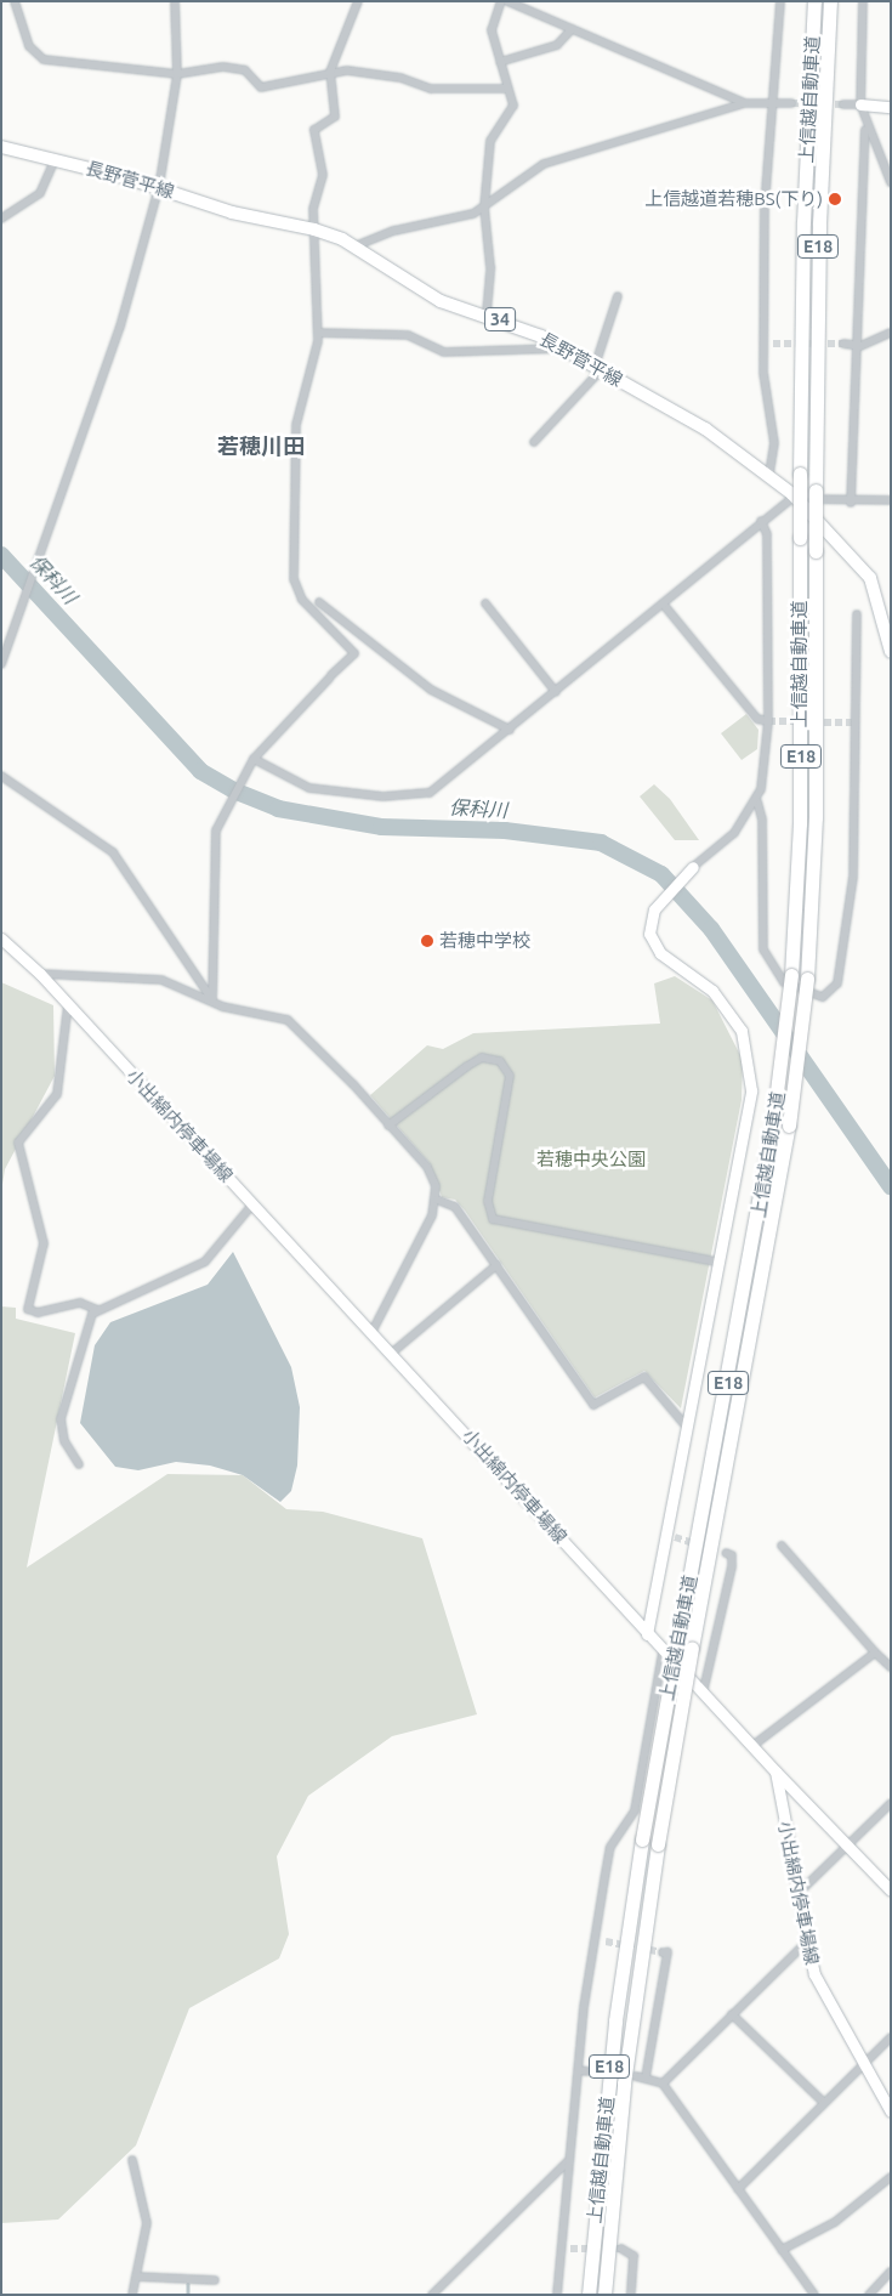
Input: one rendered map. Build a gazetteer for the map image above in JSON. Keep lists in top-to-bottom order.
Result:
{
  "streets": {
    "highway": ["上信越自動車道", "E18"],
    "main road": ["長野菅平線", "34", "小出綿内停車場線"]
  },
  "districts": ["若穂川田"],
  "water": ["保科川"],
  "parks": ["若穂中央公園"],
  "places": ["上信越道若穂BS(下り)", "若穂中学校"]
}
